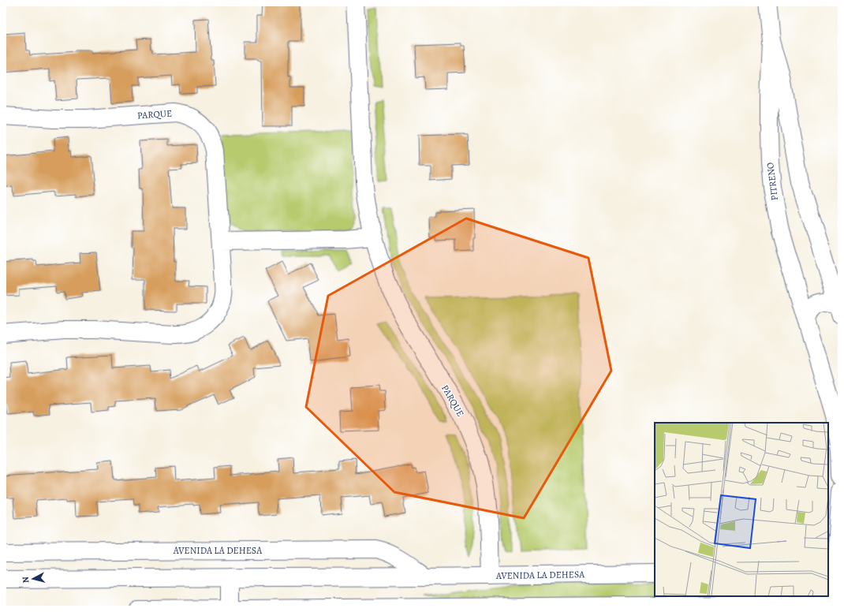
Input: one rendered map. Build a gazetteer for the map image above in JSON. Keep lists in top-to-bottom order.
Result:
{
  "streets": {
    "street": ["PARQUE", "PITRENO", "AVENIDA LA DEHESA"]
  },
  "crossings": [
    ["PARQUE", "AVENIDA LA DEHESA"]
  ],
  "north": "left"
}
